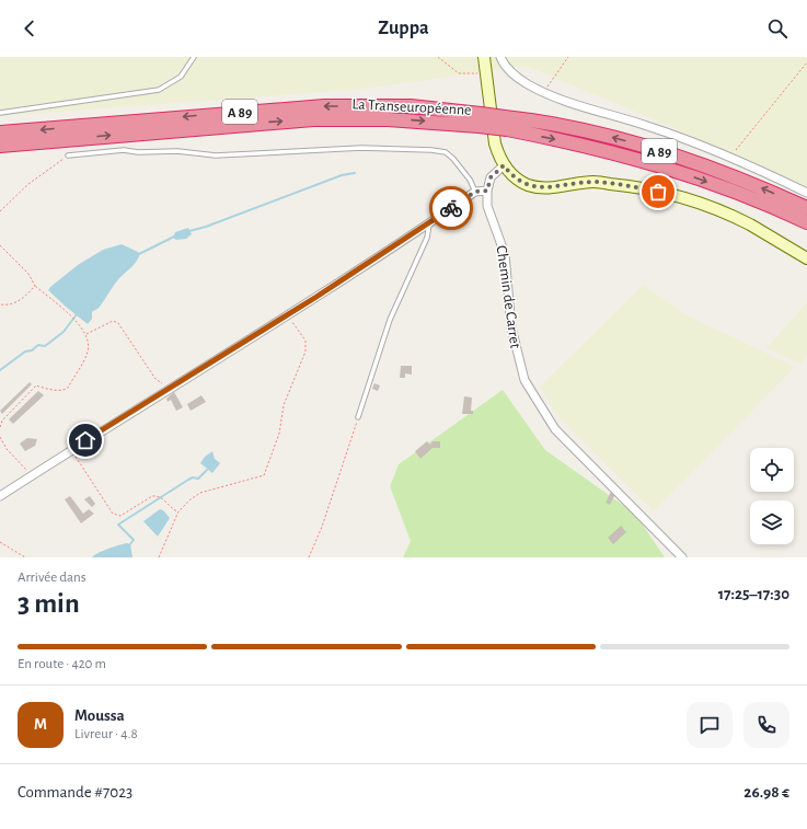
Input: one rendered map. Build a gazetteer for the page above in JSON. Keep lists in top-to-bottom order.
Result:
{
  "streets": {
    "highway": ["La Transeuropéenne", "A 89"],
    "street": ["Chemin de Carret"]
  },
  "page": {
    "header": "Zuppa",
    "heading": ["3 min", "Arrivée dans", "17:25–17:30"],
    "panel": [
      "Moussa",
      "Livreur · 4.8",
      "Commande #7023",
      "26.98 €"
    ],
    "bar": "En route · 420 m",
    "round": "M"
  }
}
